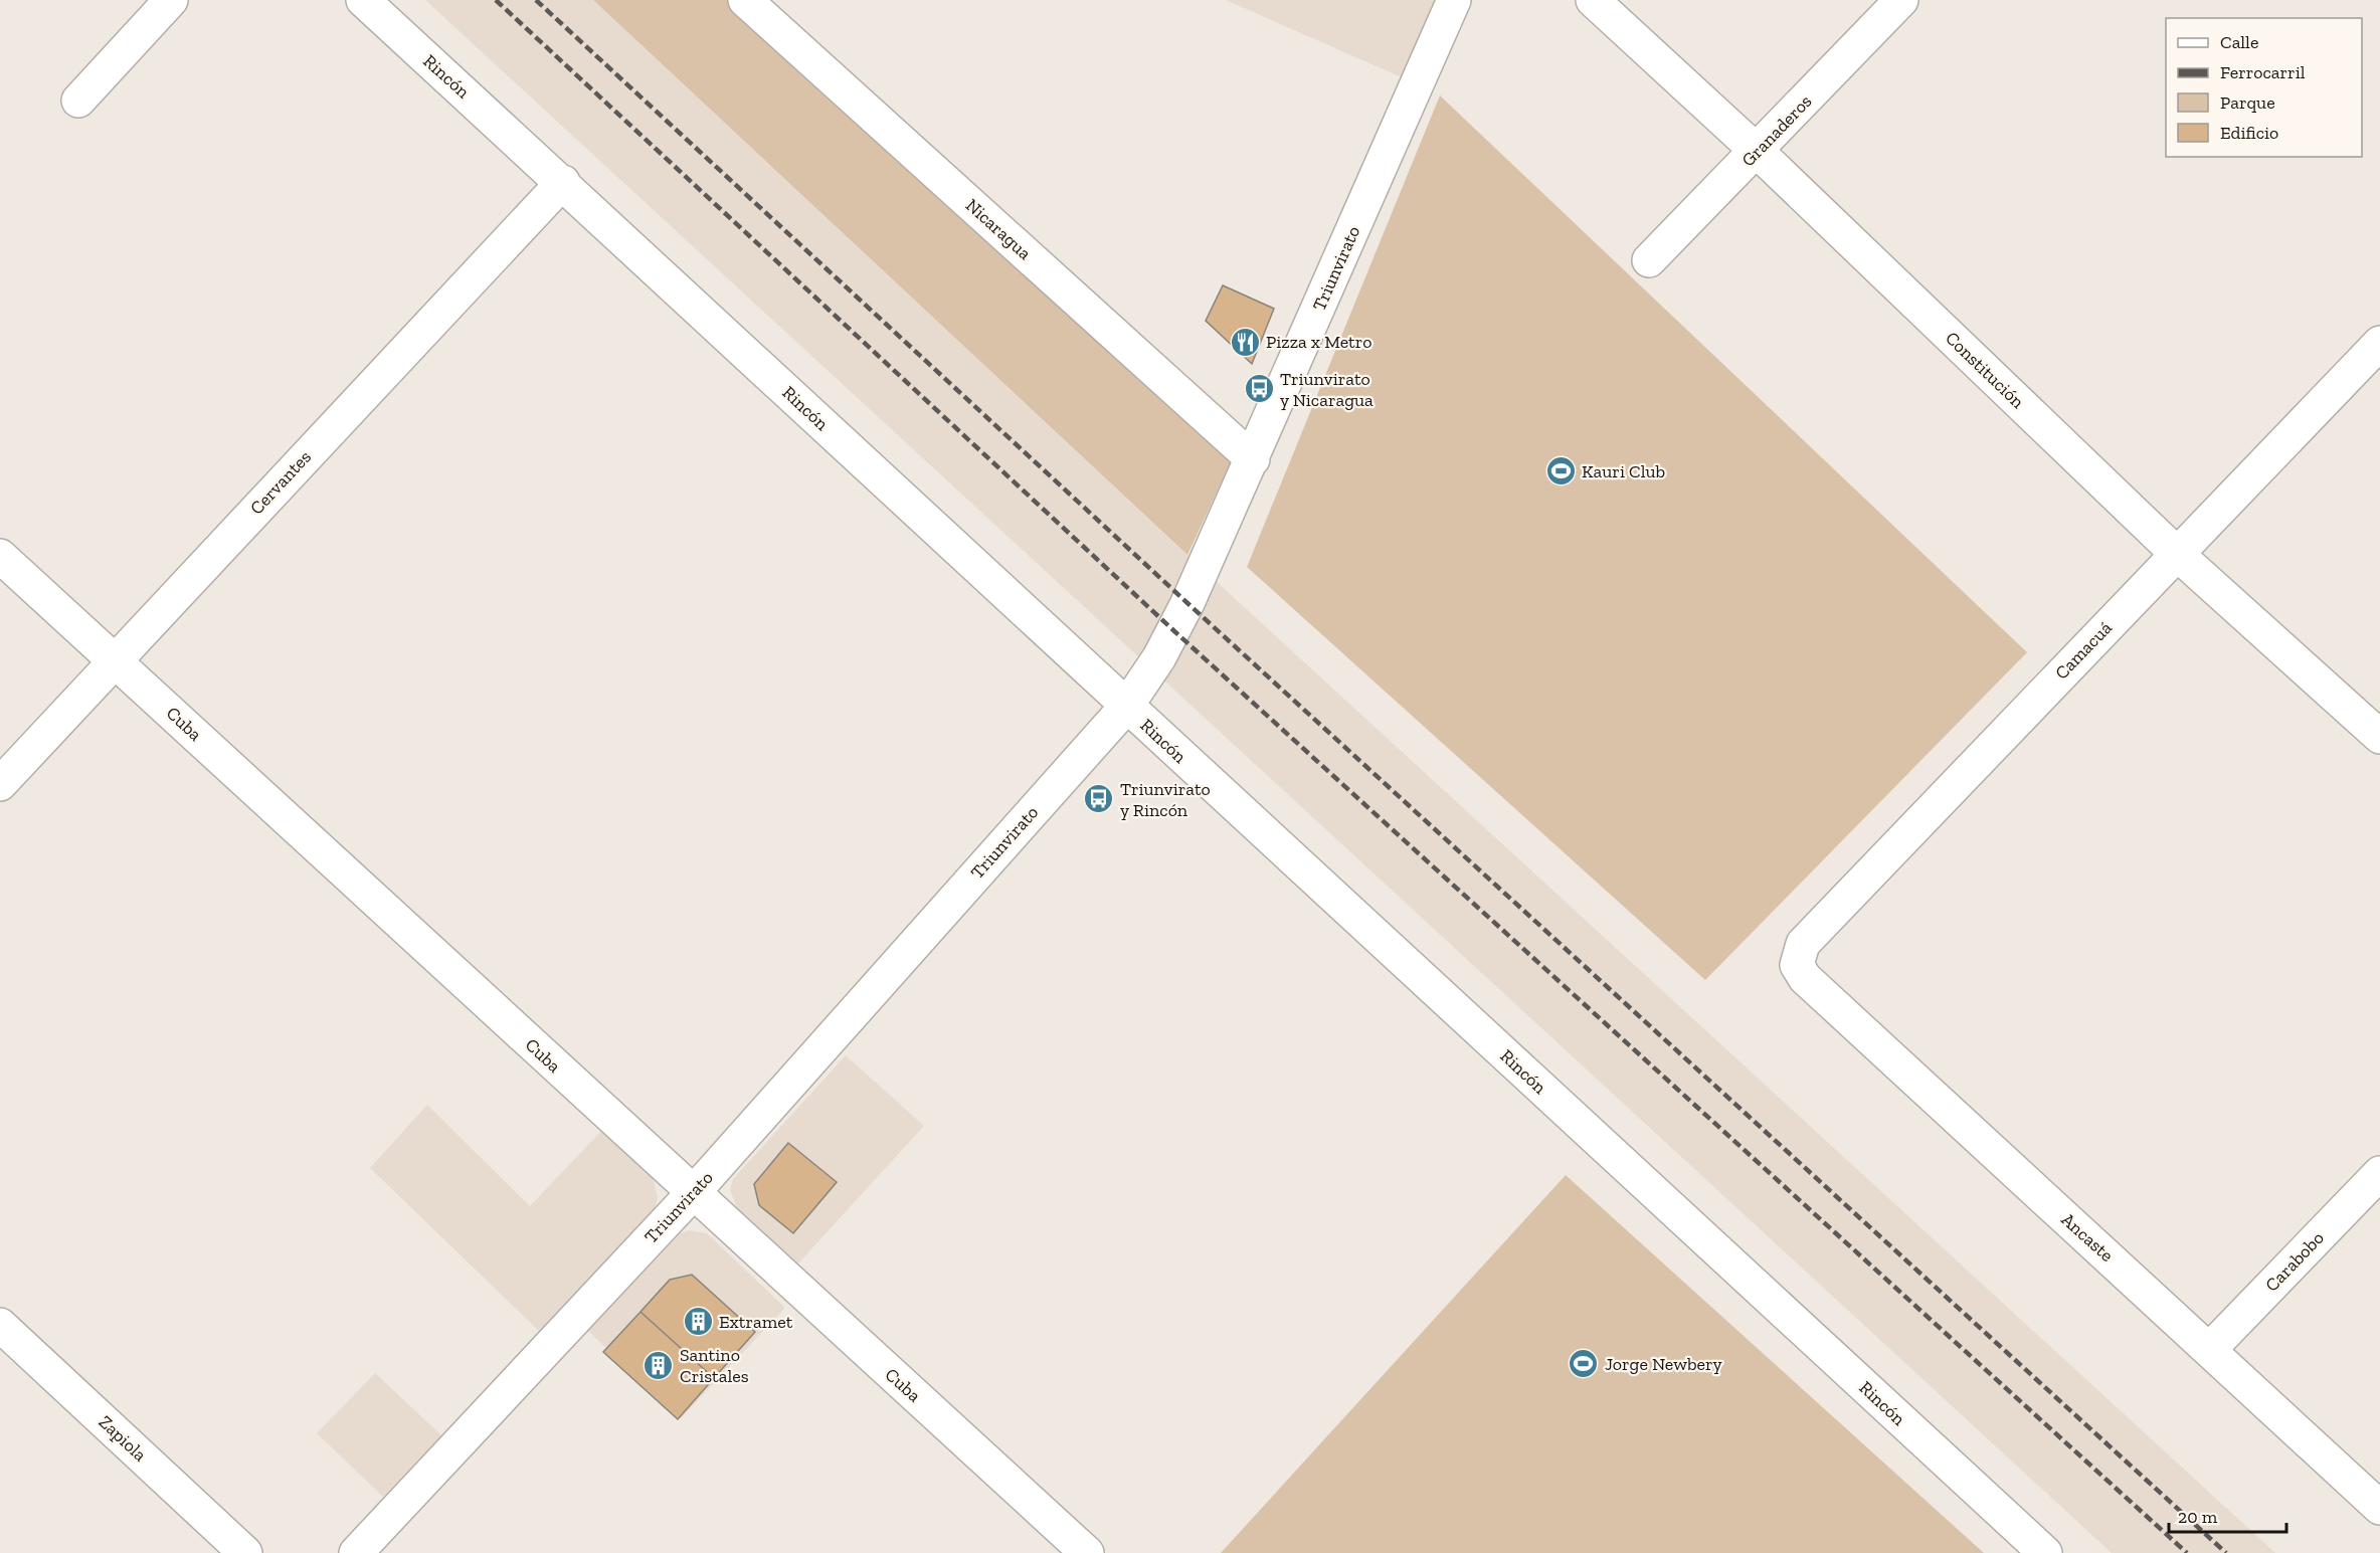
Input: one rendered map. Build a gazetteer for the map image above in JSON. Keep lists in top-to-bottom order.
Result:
{
  "streets": {
    "street": [
      "Rincón",
      "Granaderos",
      "Nicaragua",
      "Triunvirato",
      "Constitución",
      "Cervantes",
      "Camacuá",
      "Cuba",
      "Ancaste",
      "Carabobo",
      "Zapiola"
    ]
  },
  "crossings": [
    ["Rincón", "Triunvirato"],
    ["Rincón", "Cervantes"],
    ["Granaderos", "Constitución"],
    ["Nicaragua", "Triunvirato"],
    ["Triunvirato", "Cuba"],
    ["Constitución", "Camacuá"],
    ["Cervantes", "Cuba"],
    ["Camacuá", "Ancaste"],
    ["Ancaste", "Carabobo"]
  ],
  "places": {
    "restaurant": ["Pizza x Metro"],
    "bus stop": ["Triunvirato y Nicaragua", "Triunvirato y Rincón"],
    "sports": ["Kauri Club", "Jorge Newbery"],
    "building": ["Extramet", "Santino Cristales"]
  },
  "legend": [
    "Calle",
    "Ferrocarril",
    "Parque",
    "Edificio"
  ],
  "scale_bar": "20 m"
}
